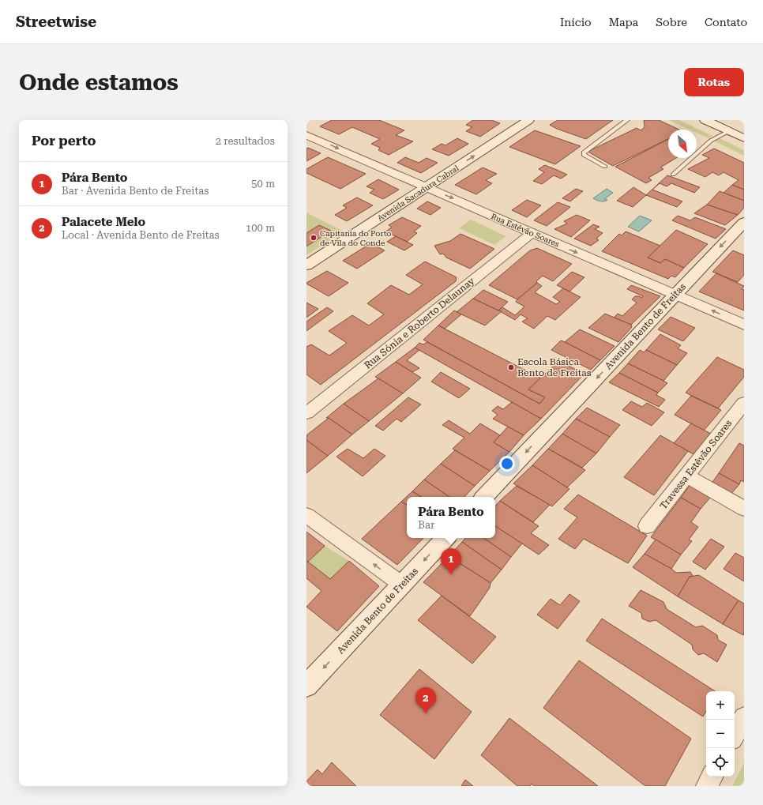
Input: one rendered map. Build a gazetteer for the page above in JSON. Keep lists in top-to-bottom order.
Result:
{
  "streets": {
    "street": [
      "Avenida Sacadura Cabral",
      "Rua Estêvão Soares",
      "Rua Sónia e Roberto Delaunay",
      "Avenida Bento de Freitas",
      "Travessa Estêvão Soares"
    ]
  },
  "crossings": [
    ["Avenida Sacadura Cabral", "Rua Estêvão Soares"],
    ["Rua Estêvão Soares", "Rua Sónia e Roberto Delaunay"],
    ["Rua Estêvão Soares", "Avenida Bento de Freitas"]
  ],
  "one_way": ["Avenida Sacadura Cabral", "Avenida Bento de Freitas"],
  "places": ["Capitania do Porto de Vila do Conde", "Escola Básica Bento de Freitas"],
  "north": "bottom right",
  "page": {
    "header": "Streetwise",
    "nav": [
      "Início",
      "Mapa",
      "Sobre",
      "Contato"
    ],
    "buttons": "Rotas",
    "title": "Onde estamos",
    "heading": ["Por perto", "2 resultados"],
    "list": [
      {
        "mark": "1",
        "name": "Pára Bento",
        "note": "Bar · Avenida Bento de Freitas",
        "value": "50 m"
      },
      {
        "mark": "2",
        "name": "Palacete Melo",
        "note": "Local · Avenida Bento de Freitas",
        "value": "100 m"
      }
    ],
    "popup": ["Pára Bento", "Bar"],
    "pins": ["1", "2"],
    "map_buttons": ["+", "−"]
  }
}
